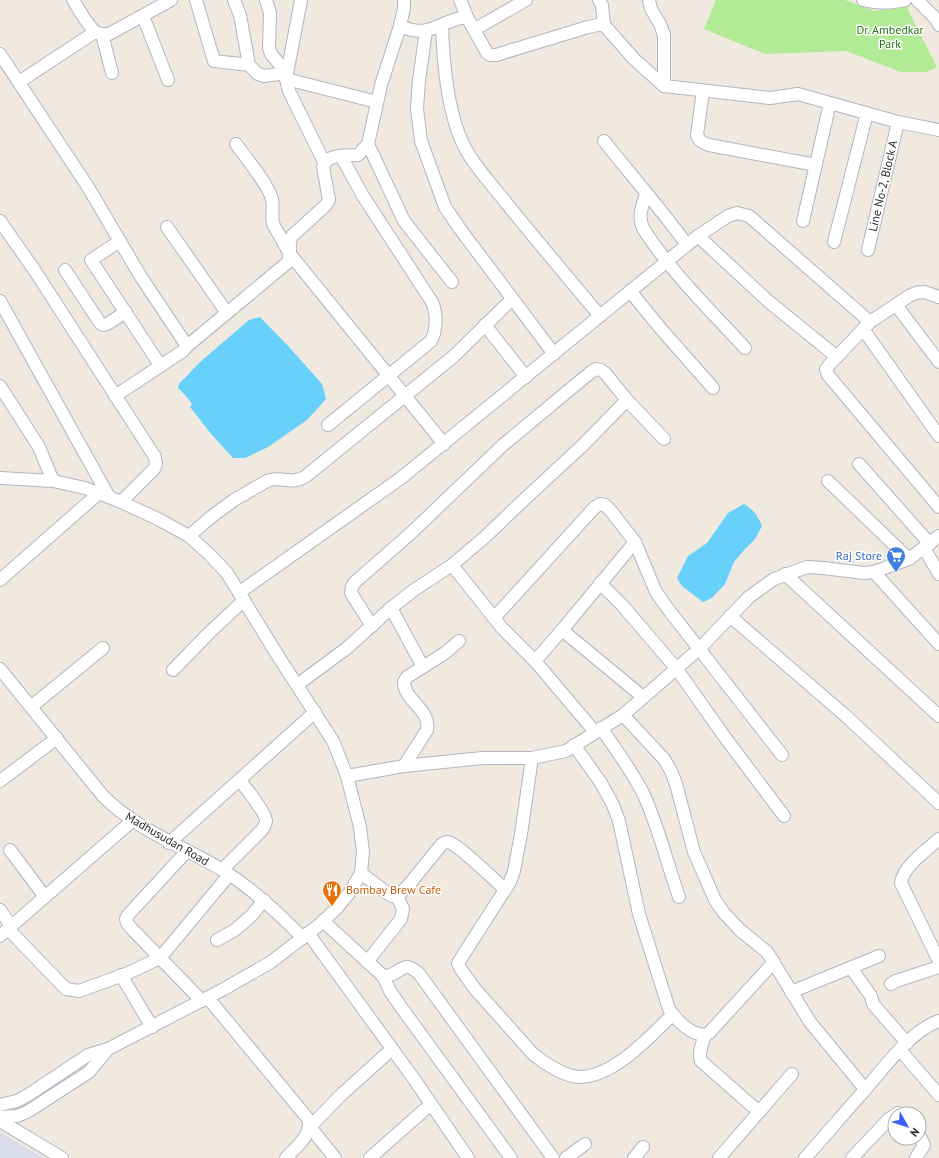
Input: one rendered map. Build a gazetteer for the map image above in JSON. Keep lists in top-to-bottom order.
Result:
{
  "streets": {
    "street": ["Line No-2, Block A", "Madhusudan Road"]
  },
  "parks": ["Dr. Ambedkar Park"],
  "places": {
    "supermarket": ["Raj Store"],
    "restaurant": ["Bombay Brew Cafe"]
  },
  "north": "bottom right"
}
